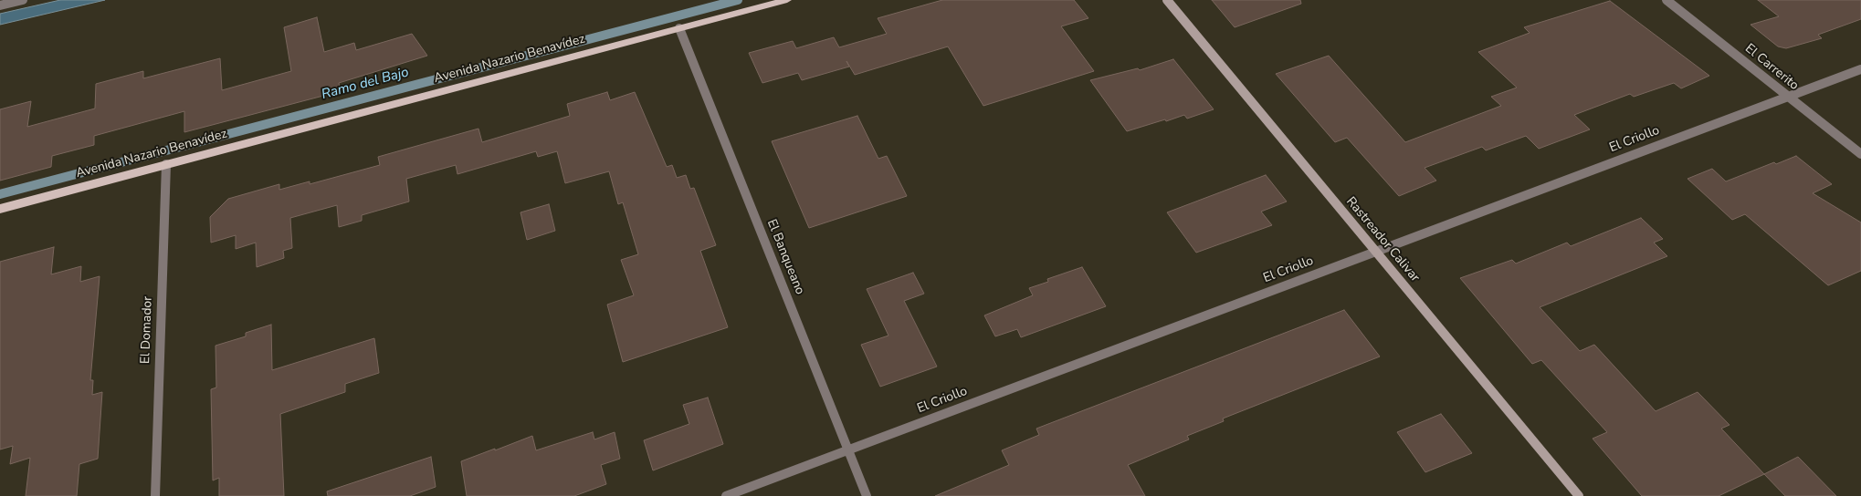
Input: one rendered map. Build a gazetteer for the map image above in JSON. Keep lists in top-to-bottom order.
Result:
{
  "streets": {
    "main road": ["Avenida Nazario Benavídez", "Rastreador Calivar"],
    "street": [
      "El Carrerito",
      "El Criollo",
      "El Banqueano",
      "El Domador"
    ]
  },
  "crossings": [
    ["Avenida Nazario Benavídez", "El Banqueano"],
    ["Avenida Nazario Benavídez", "El Domador"],
    ["El Carrerito", "El Criollo"],
    ["El Criollo", "Rastreador Calivar"],
    ["El Criollo", "El Banqueano"]
  ],
  "water": ["Ramo del Bajo"]
}
